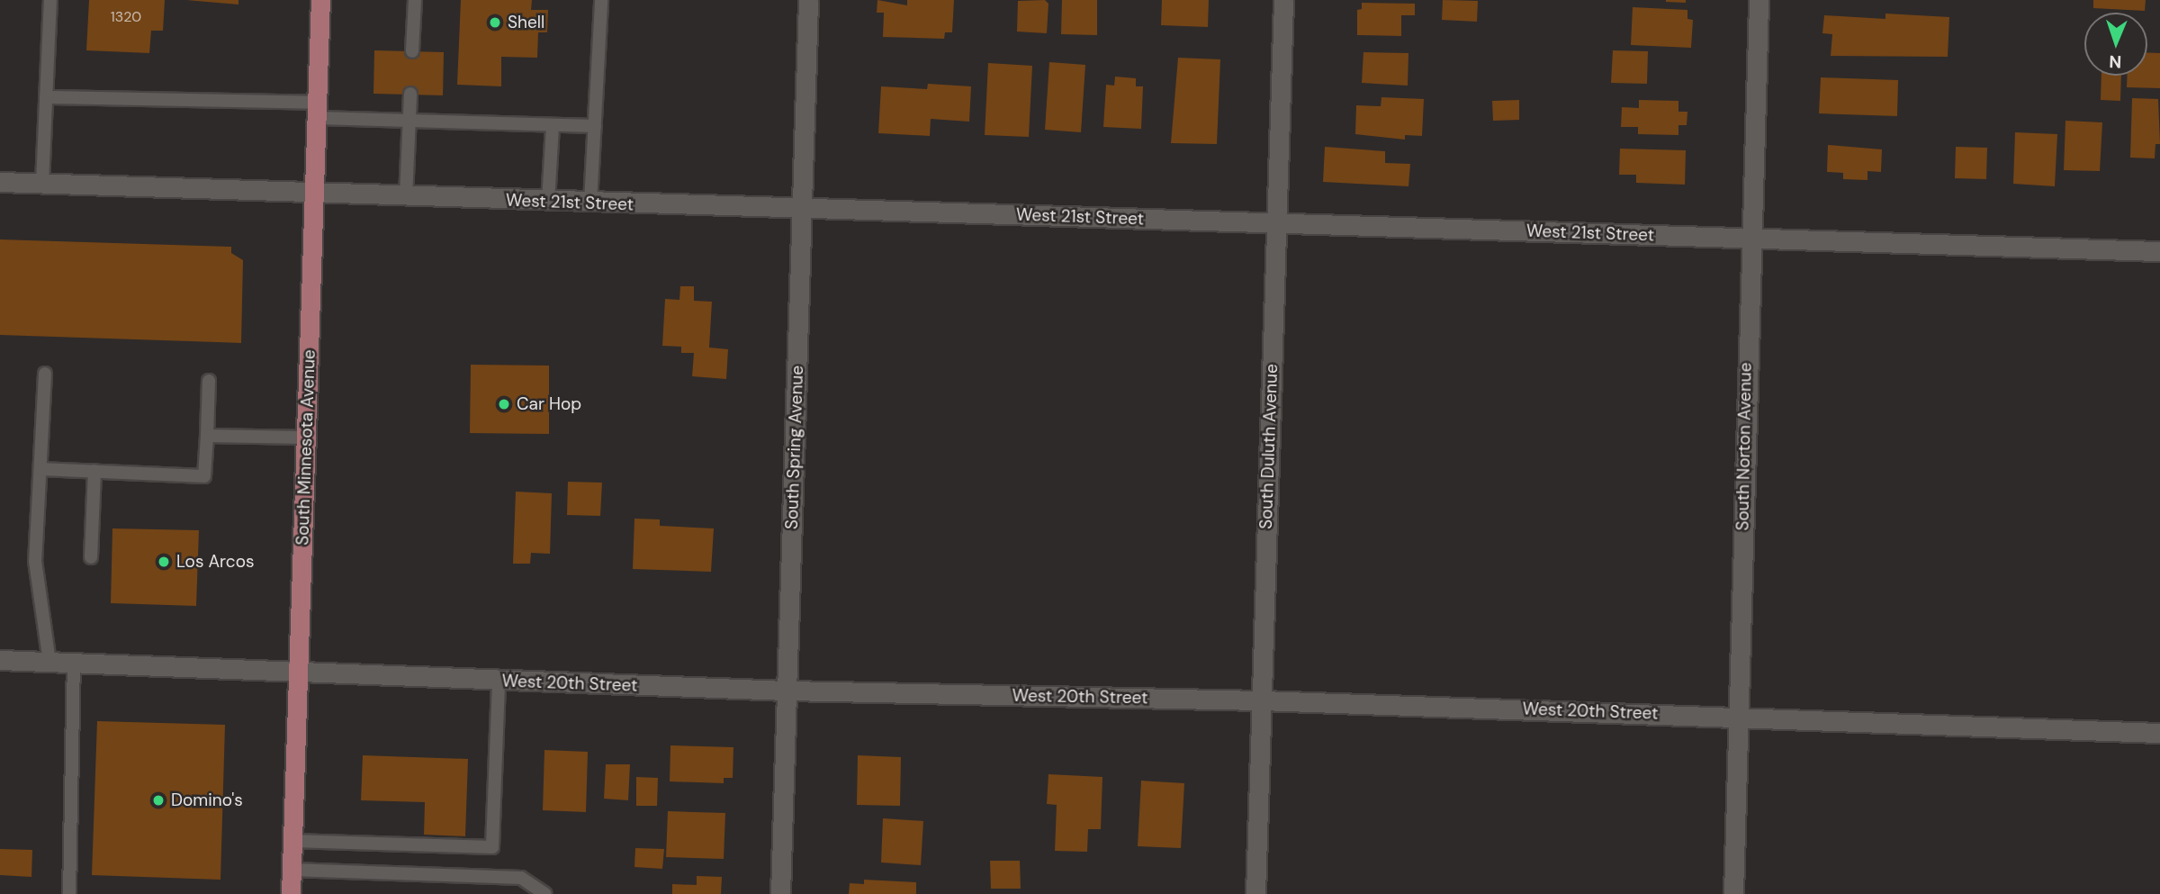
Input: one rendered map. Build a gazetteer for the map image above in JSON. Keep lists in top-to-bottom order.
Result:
{
  "streets": {
    "main road": ["South Minnesota Avenue"],
    "street": [
      "West 21st Street",
      "South Duluth Avenue",
      "South Norton Avenue",
      "South Spring Avenue",
      "West 20th Street"
    ]
  },
  "crossings": [
    ["West 21st Street", "South Duluth Avenue"],
    ["West 21st Street", "South Norton Avenue"],
    ["West 21st Street", "South Minnesota Avenue"],
    ["West 21st Street", "South Spring Avenue"],
    ["South Duluth Avenue", "West 20th Street"],
    ["South Norton Avenue", "West 20th Street"],
    ["South Minnesota Avenue", "West 20th Street"],
    ["South Spring Avenue", "West 20th Street"]
  ],
  "places": [
    "Shell",
    "Car Hop",
    "Los Arcos",
    "Domino's"
  ],
  "house_numbers": ["1320"],
  "north": "bottom"
}
